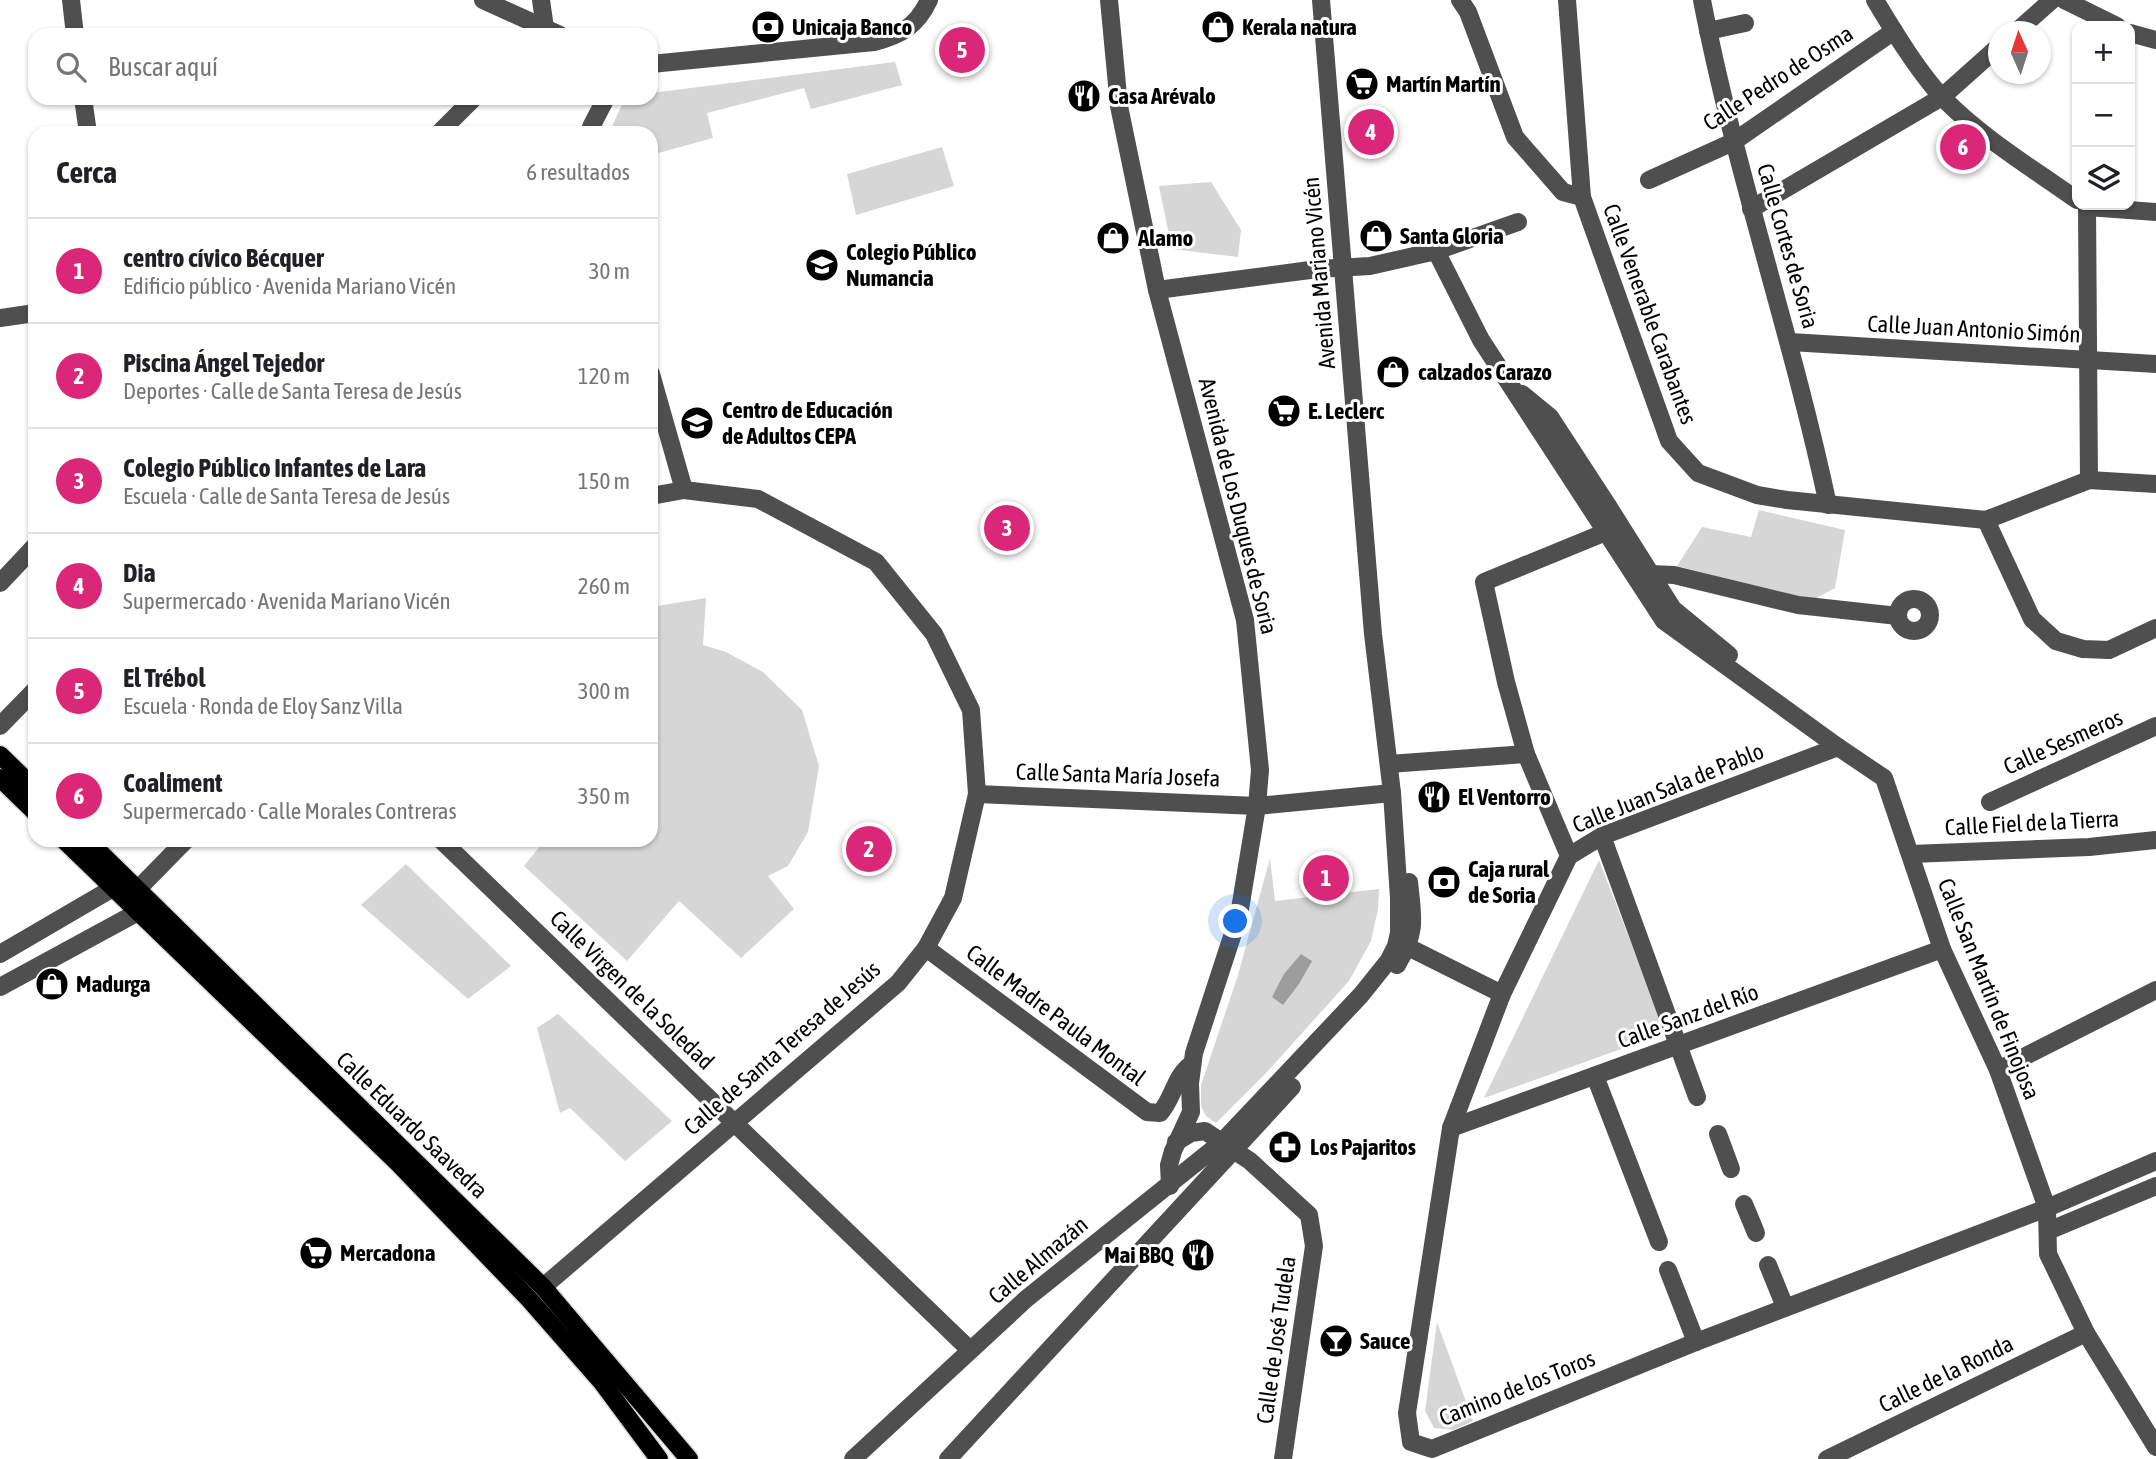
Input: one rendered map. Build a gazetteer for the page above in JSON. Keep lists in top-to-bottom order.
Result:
{
  "streets": {
    "main road": ["Calle Eduardo Saavedra"],
    "street": [
      "Calle Pedro de Osma",
      "Calle Cortes de Soria",
      "Avenida Mariano Vicén",
      "Calle Venerable Carabantes",
      "Calle Juan Antonio Simón",
      "Avenida de Los Duques de Soria",
      "Calle Sesmeros",
      "Calle Santa María Josefa",
      "Calle Juan Sala de Pablo",
      "Calle Fiel de la Tierra",
      "Calle San Martín de Finojosa",
      "Calle Virgen de la Soledad",
      "Calle Madre Paula Montal",
      "Calle Sanz del Río",
      "Calle de Santa Teresa de Jesús",
      "Calle Almazán",
      "Calle de José Tudela",
      "Calle de la Ronda",
      "Camino de los Toros"
    ]
  },
  "crossings": [
    ["Calle Pedro de Osma", "Calle Cortes de Soria"],
    ["Calle Cortes de Soria", "Calle Venerable Carabantes"],
    ["Calle Cortes de Soria", "Calle Juan Antonio Simón"],
    ["Avenida Mariano Vicén", "Calle Santa María Josefa"],
    ["Avenida Mariano Vicén", "Calle Almazán"],
    ["Avenida de Los Duques de Soria", "Calle Santa María Josefa"],
    ["Avenida de Los Duques de Soria", "Calle Madre Paula Montal"],
    ["Calle Santa María Josefa", "Calle de Santa Teresa de Jesús"],
    ["Calle Juan Sala de Pablo", "Calle San Martín de Finojosa"],
    ["Calle Juan Sala de Pablo", "Camino de los Toros"],
    ["Calle Fiel de la Tierra", "Calle San Martín de Finojosa"],
    ["Calle San Martín de Finojosa", "Calle Sanz del Río"],
    ["Calle San Martín de Finojosa", "Calle de la Ronda"],
    ["Calle San Martín de Finojosa", "Camino de los Toros"],
    ["Calle Virgen de la Soledad", "Calle de Santa Teresa de Jesús"],
    ["Calle Virgen de la Soledad", "Calle Almazán"],
    ["Calle Madre Paula Montal", "Calle de Santa Teresa de Jesús"],
    ["Calle Sanz del Río", "Camino de los Toros"],
    ["Calle de Santa Teresa de Jesús", "Calle Eduardo Saavedra"],
    ["Calle Almazán", "Calle de José Tudela"]
  ],
  "places": {
    "bank": ["Unicaja Banco", "Caja rural de Soria"],
    "shop": [
      "Kerala natura",
      "Santa Gloria",
      "Alamo",
      "calzados Carazo",
      "Madurga"
    ],
    "supermarket": ["Martín Martín", "E. Leclerc", "Mercadona"],
    "restaurant": ["Casa Arévalo", "El Ventorro", "Mai BBQ"],
    "school or university": ["Colegio Público Numancia", "Centro de Educación de Adultos CEPA"],
    "pharmacy": ["Los Pajaritos"],
    "bar": ["Sauce"]
  },
  "north": "top",
  "page": {
    "map_buttons": ["+", "−"],
    "pins": [
      "5",
      "4",
      "6",
      "3",
      "2",
      "1"
    ],
    "search": "Buscar aquí",
    "heading": ["Cerca", "6 resultados"],
    "list": [
      {
        "mark": "1",
        "name": "centro cívico Bécquer",
        "note": "Edificio público · Avenida Mariano Vicén",
        "value": "30 m"
      },
      {
        "mark": "2",
        "name": "Piscina Ángel Tejedor",
        "note": "Deportes · Calle de Santa Teresa de Jesús",
        "value": "120 m"
      },
      {
        "mark": "3",
        "name": "Colegio Público Infantes de Lara",
        "note": "Escuela · Calle de Santa Teresa de Jesús",
        "value": "150 m"
      },
      {
        "mark": "4",
        "name": "Dia",
        "note": "Supermercado · Avenida Mariano Vicén",
        "value": "260 m"
      },
      {
        "mark": "5",
        "name": "El Trébol",
        "note": "Escuela · Ronda de Eloy Sanz Villa",
        "value": "300 m"
      },
      {
        "mark": "6",
        "name": "Coaliment",
        "note": "Supermercado · Calle Morales Contreras",
        "value": "350 m"
      }
    ]
  }
}
